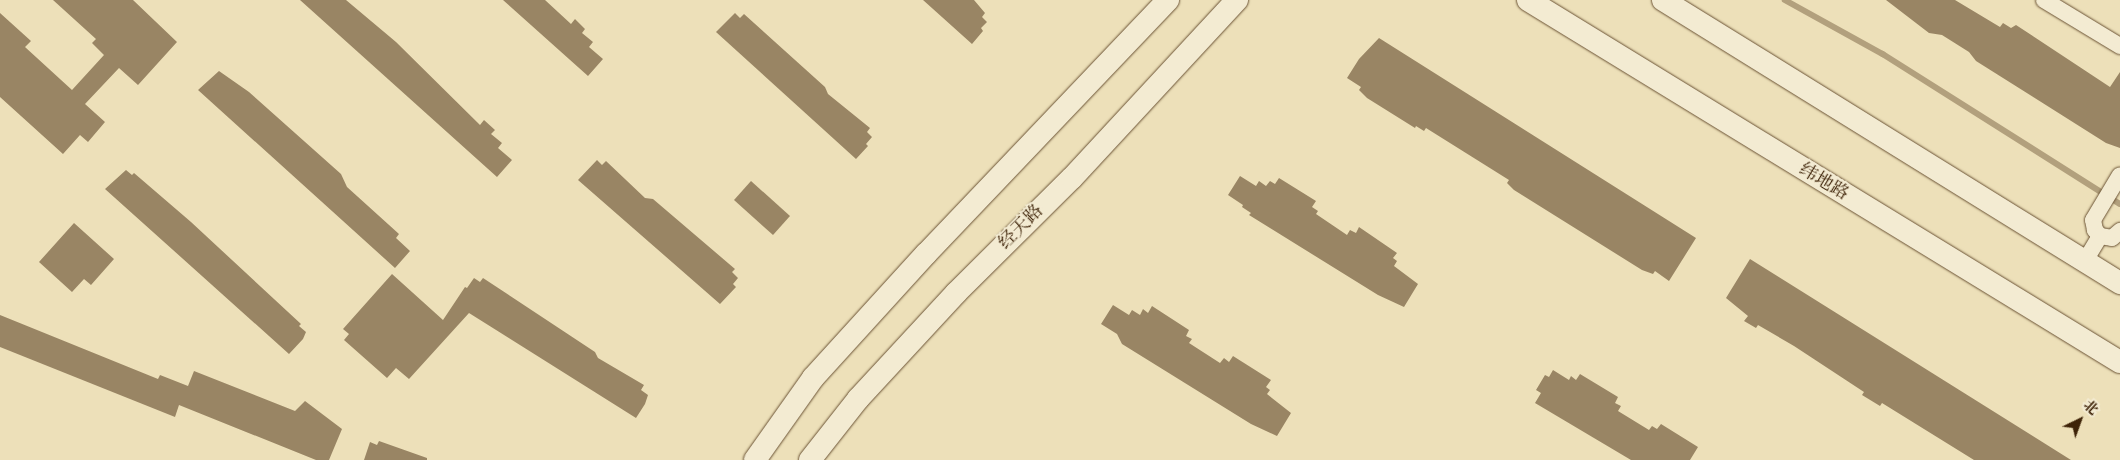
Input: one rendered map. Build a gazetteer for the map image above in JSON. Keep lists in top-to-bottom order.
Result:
{
  "streets": {
    "main road": ["纬地路", "经天路"]
  },
  "north": "top right"
}
